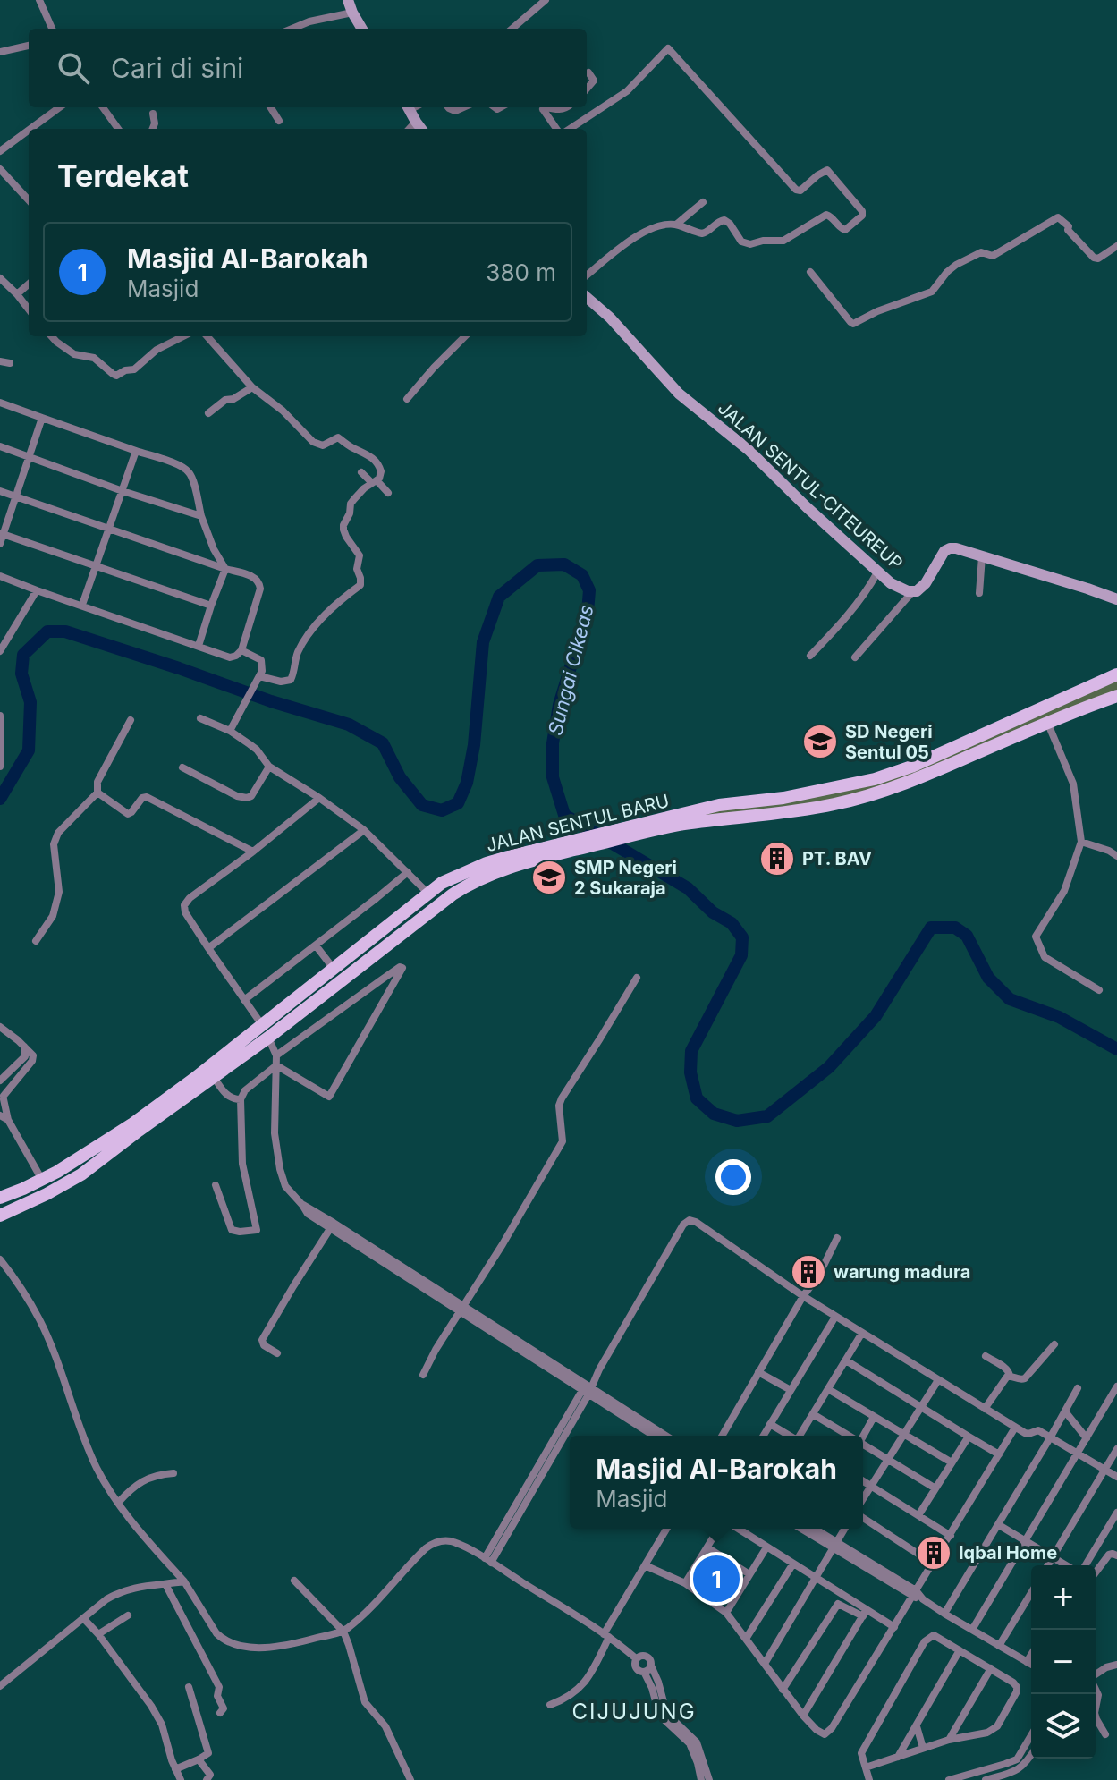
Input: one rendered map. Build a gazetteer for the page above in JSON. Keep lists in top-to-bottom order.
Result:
{
  "streets": {
    "main road": ["JALAN SENTUL BARU"],
    "street": ["JALAN SENTUL-CITEUREUP"]
  },
  "districts": ["CIJUJUNG"],
  "water": ["Sungai Cikeas"],
  "places": {
    "school or university": ["SD Negeri Sentul 05", "SMP Negeri 2 Sukaraja"],
    "building": ["PT. BAV", "warung madura", "Iqbal Home"]
  },
  "page": {
    "search": "Cari di sini",
    "heading": "Terdekat",
    "list": [
      {
        "mark": "1",
        "name": "Masjid Al-Barokah",
        "note": "Masjid",
        "value": "380 m"
      }
    ],
    "popup": ["Masjid Al-Barokah", "Masjid"],
    "pins": "1",
    "map_buttons": ["+", "−"]
  }
}
